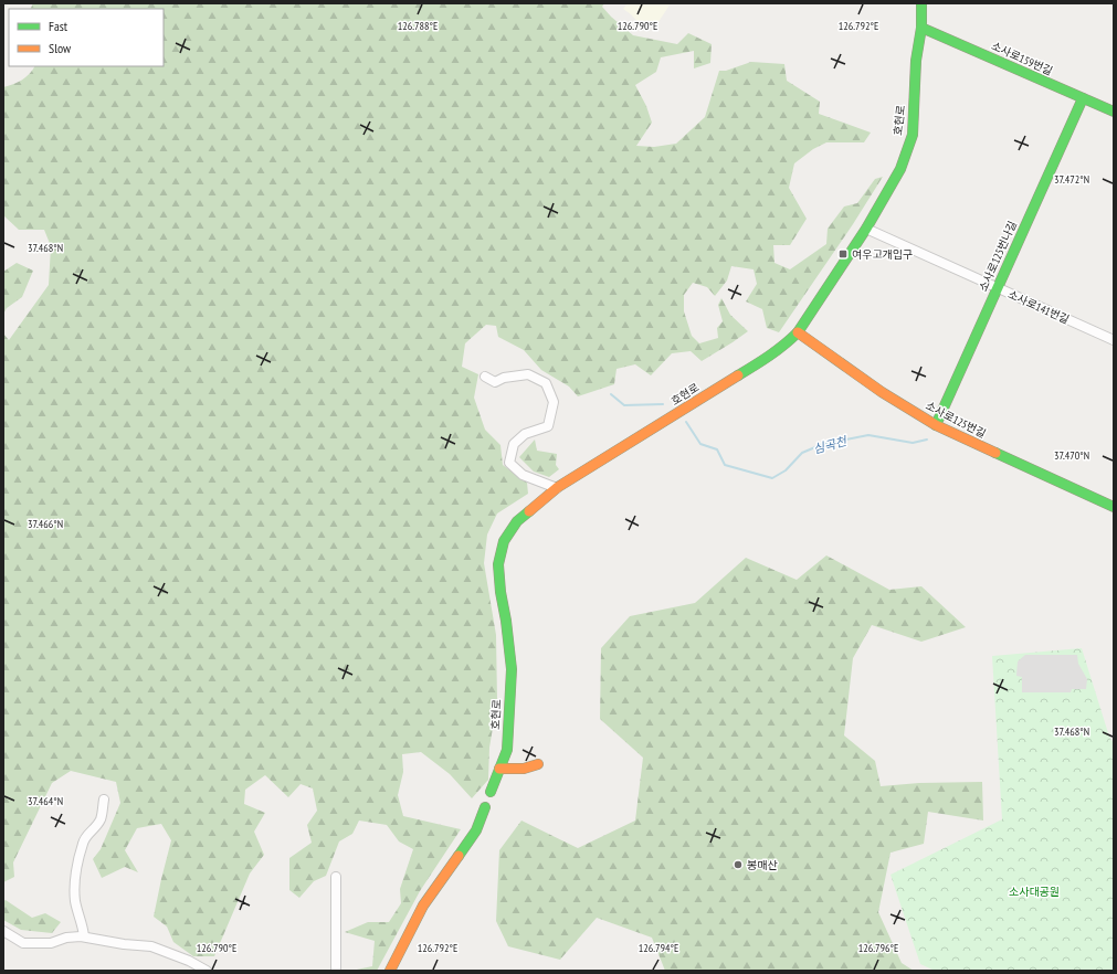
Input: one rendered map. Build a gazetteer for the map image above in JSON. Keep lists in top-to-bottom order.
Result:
{
  "streets": {
    "main road": [
      "소사로159번길",
      "호현로",
      "소사로125번나길",
      "소사로125번길"
    ],
    "street": ["소사로141번길"]
  },
  "crossings": [
    ["소사로159번길", "호현로"],
    ["소사로159번길", "소사로125번나길"],
    ["호현로", "소사로141번길"],
    ["호현로", "소사로125번길"],
    ["소사로125번나길", "소사로141번길"],
    ["소사로125번나길", "소사로125번길"]
  ],
  "water": ["심곡천"],
  "parks": ["소사대공원"],
  "places": {
    "transit": ["여우고개입구"],
    "other": ["봉매산"]
  },
  "legend": ["Fast", "Slow"],
  "coordinates": [
    "126.788°E",
    "126.790°E",
    "126.792°E",
    "37.472°N",
    "37.468°N",
    "37.470°N",
    "37.466°N",
    "37.464°N",
    "126.794°E",
    "126.796°E"
  ]
}
